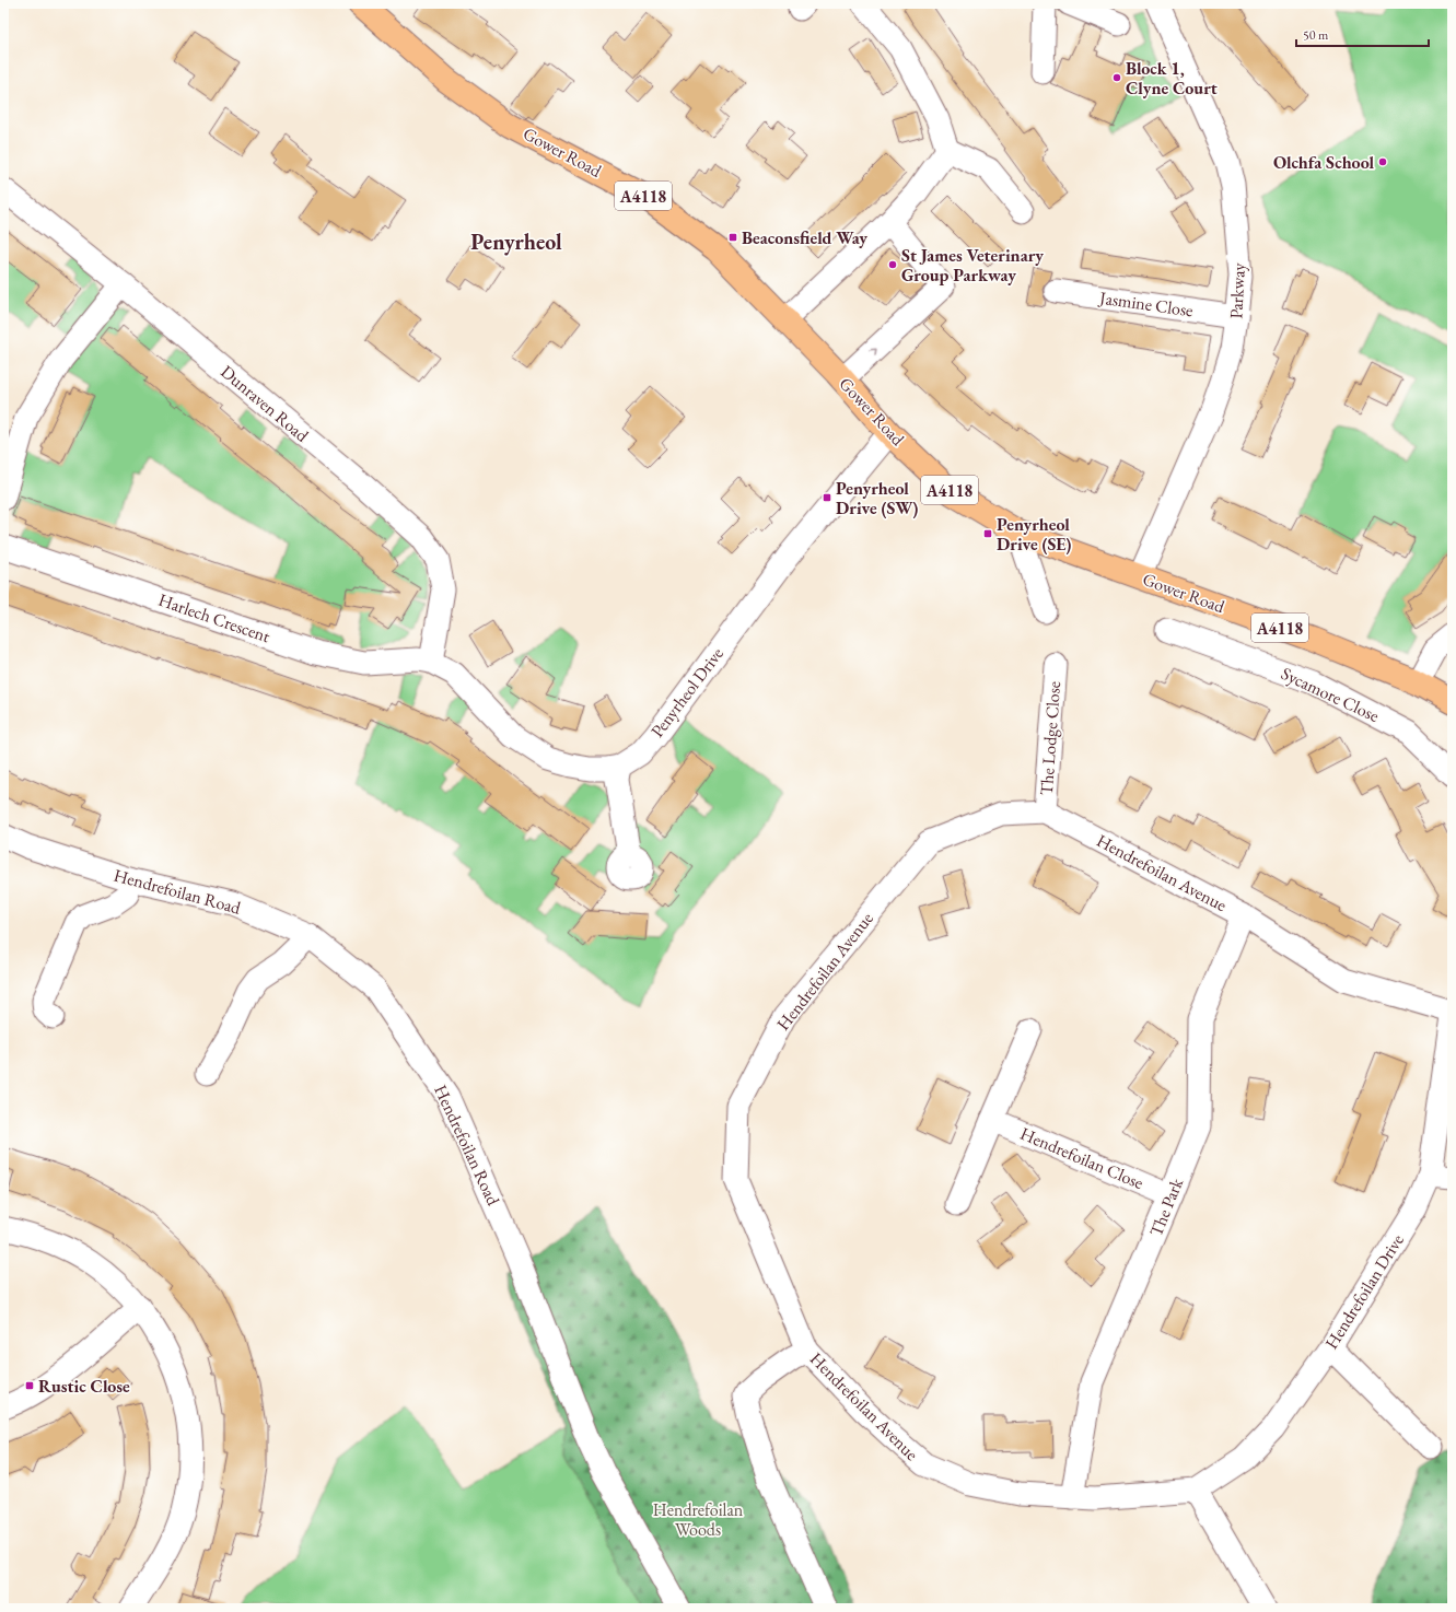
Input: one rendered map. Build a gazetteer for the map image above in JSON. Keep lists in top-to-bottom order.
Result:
{
  "streets": {
    "main road": ["Gower Road", "A4118"],
    "street": [
      "Parkway",
      "Jasmine Close",
      "Dunraven Road",
      "Harlech Crescent",
      "Penyrheol Drive",
      "Sycamore Close",
      "The Lodge Close",
      "Hendrefoilan Avenue",
      "Hendrefoilan Road",
      "Hendrefoilan Close",
      "The Park",
      "Hendrefoilan Drive"
    ]
  },
  "crossings": [
    ["Gower Road", "Parkway"],
    ["Gower Road", "Penyrheol Drive"],
    ["Parkway", "Jasmine Close"],
    ["Dunraven Road", "Harlech Crescent"],
    ["Dunraven Road", "Penyrheol Drive"],
    ["Harlech Crescent", "Penyrheol Drive"],
    ["The Lodge Close", "Hendrefoilan Avenue"],
    ["Hendrefoilan Avenue", "The Park"],
    ["Hendrefoilan Avenue", "Hendrefoilan Drive"],
    ["Hendrefoilan Close", "The Park"]
  ],
  "districts": ["Penyrheol"],
  "parks": ["Hendrefoilan Woods"],
  "places": {
    "other": ["Block 1, Clyne Court", "Olchfa School", "St James Veterinary Group Parkway"],
    "transit": [
      "Beaconsfield Way",
      "Penyrheol Drive (SW)",
      "Penyrheol Drive (SE)",
      "Rustic Close"
    ]
  },
  "scale_bar": "50 m"
}
